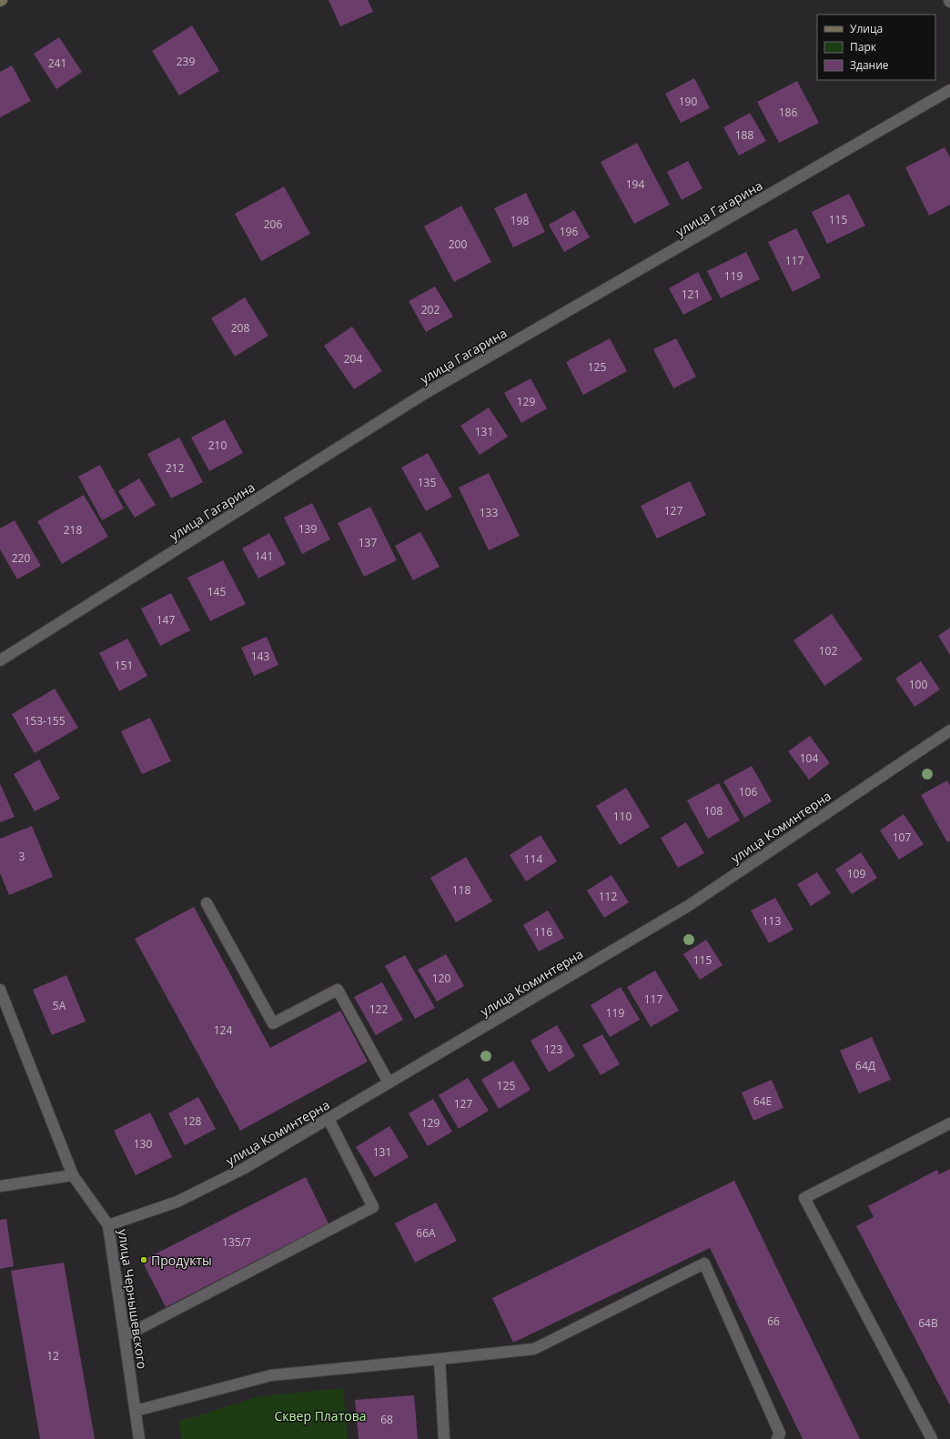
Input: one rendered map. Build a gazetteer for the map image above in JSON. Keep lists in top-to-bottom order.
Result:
{
  "streets": {
    "street": ["улица Гагарина", "улица Коминтерна", "улица Чернышевского"]
  },
  "crossings": [
    ["улица Коминтерна", "улица Чернышевского"]
  ],
  "parks": ["Сквер Платова"],
  "places": ["Продукты"],
  "house_numbers": [
    "239",
    "241",
    "190",
    "186",
    "188",
    "194",
    "115",
    "198",
    "206",
    "196",
    "200",
    "117",
    "119",
    "121",
    "202",
    "208",
    "204",
    "125",
    "129",
    "131",
    "210",
    "212",
    "135",
    "127",
    "133",
    "139",
    "218",
    "137",
    "141",
    "220",
    "145",
    "147",
    "102",
    "143",
    "151",
    "100",
    "153-155",
    "104",
    "106",
    "108",
    "110",
    "107",
    "3",
    "114",
    "109",
    "118",
    "112",
    "113",
    "116",
    "115",
    "120",
    "117",
    "5А",
    "122",
    "119",
    "124",
    "123",
    "64Д",
    "125",
    "64Е",
    "127",
    "128",
    "129",
    "130",
    "131",
    "66А",
    "135/7",
    "66",
    "64В",
    "12",
    "68"
  ],
  "legend": ["Улица", "Парк", "Здание"]
}
